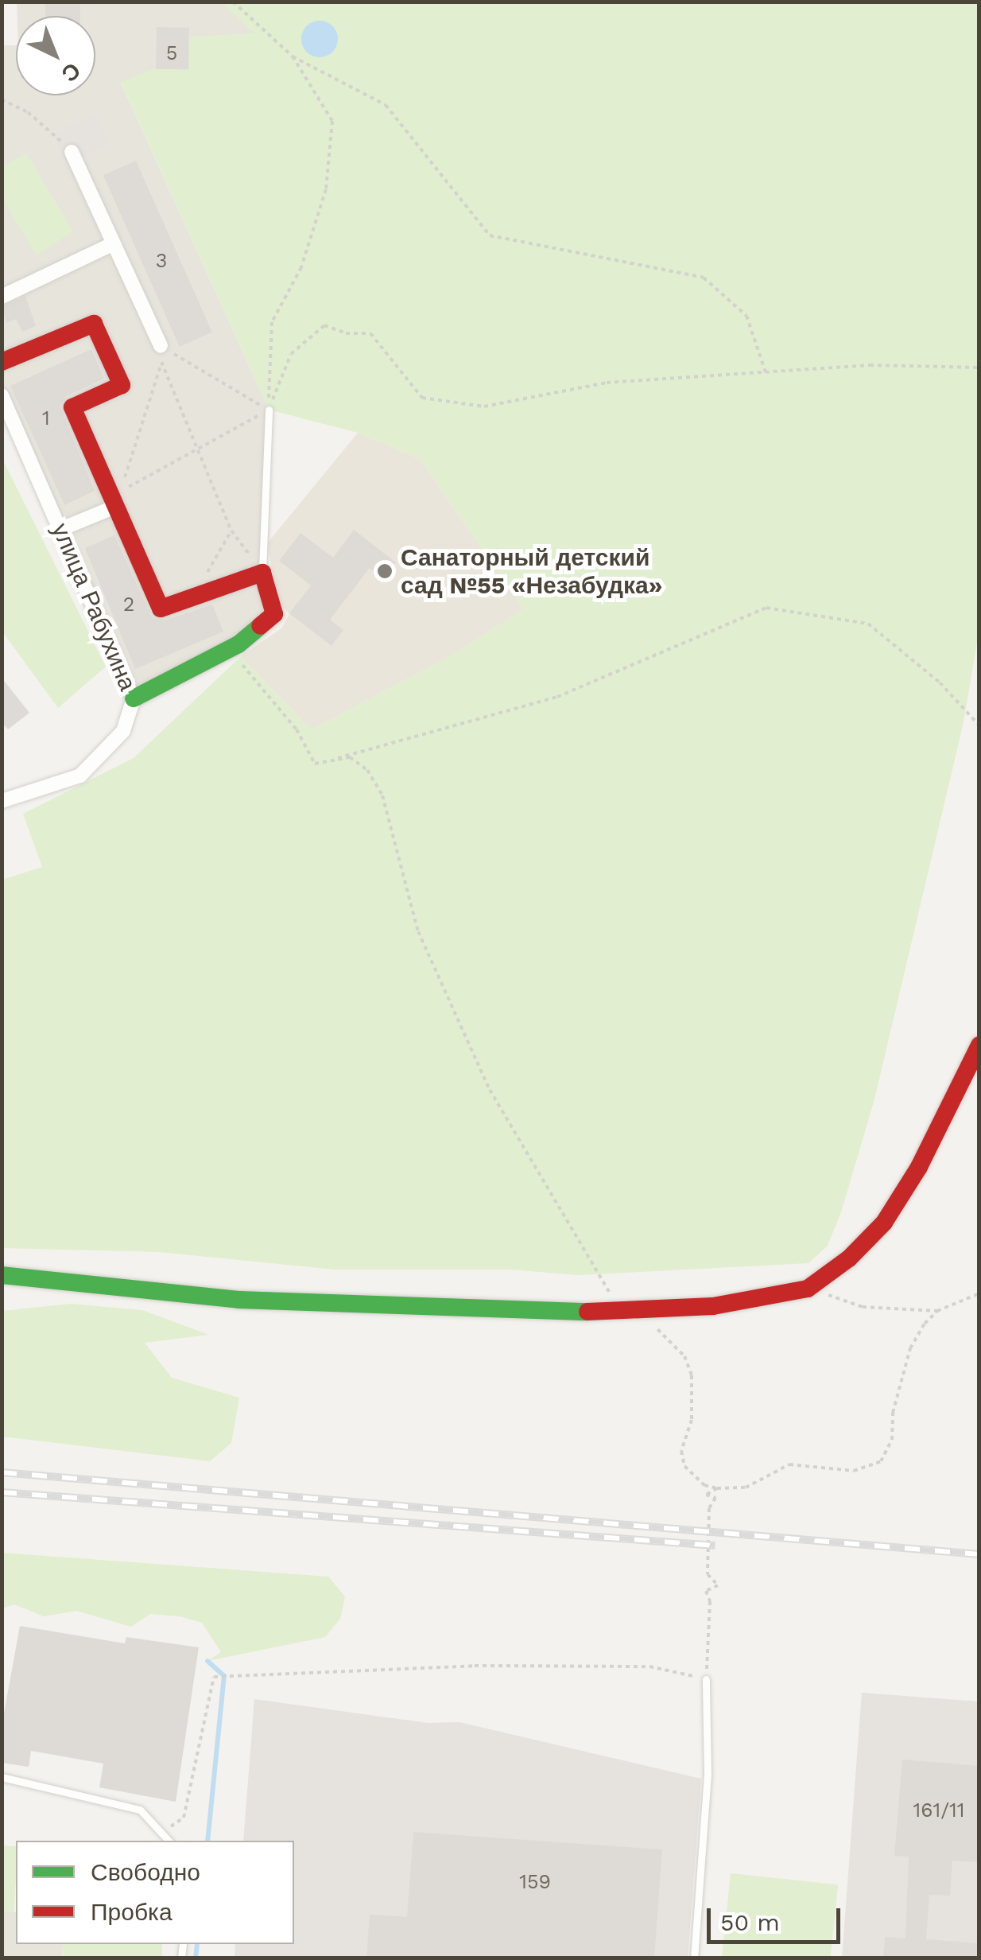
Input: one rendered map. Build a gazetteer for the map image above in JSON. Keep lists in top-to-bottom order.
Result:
{
  "streets": {
    "street": ["улица Рабухина"]
  },
  "places": ["Санаторный детский сад №55 «Незабудка»"],
  "house_numbers": [
    "5",
    "3",
    "1",
    "2",
    "161/11",
    "159"
  ],
  "legend": ["Свободно", "Пробка"],
  "scale_bar": "50 m",
  "north": "bottom right"
}
